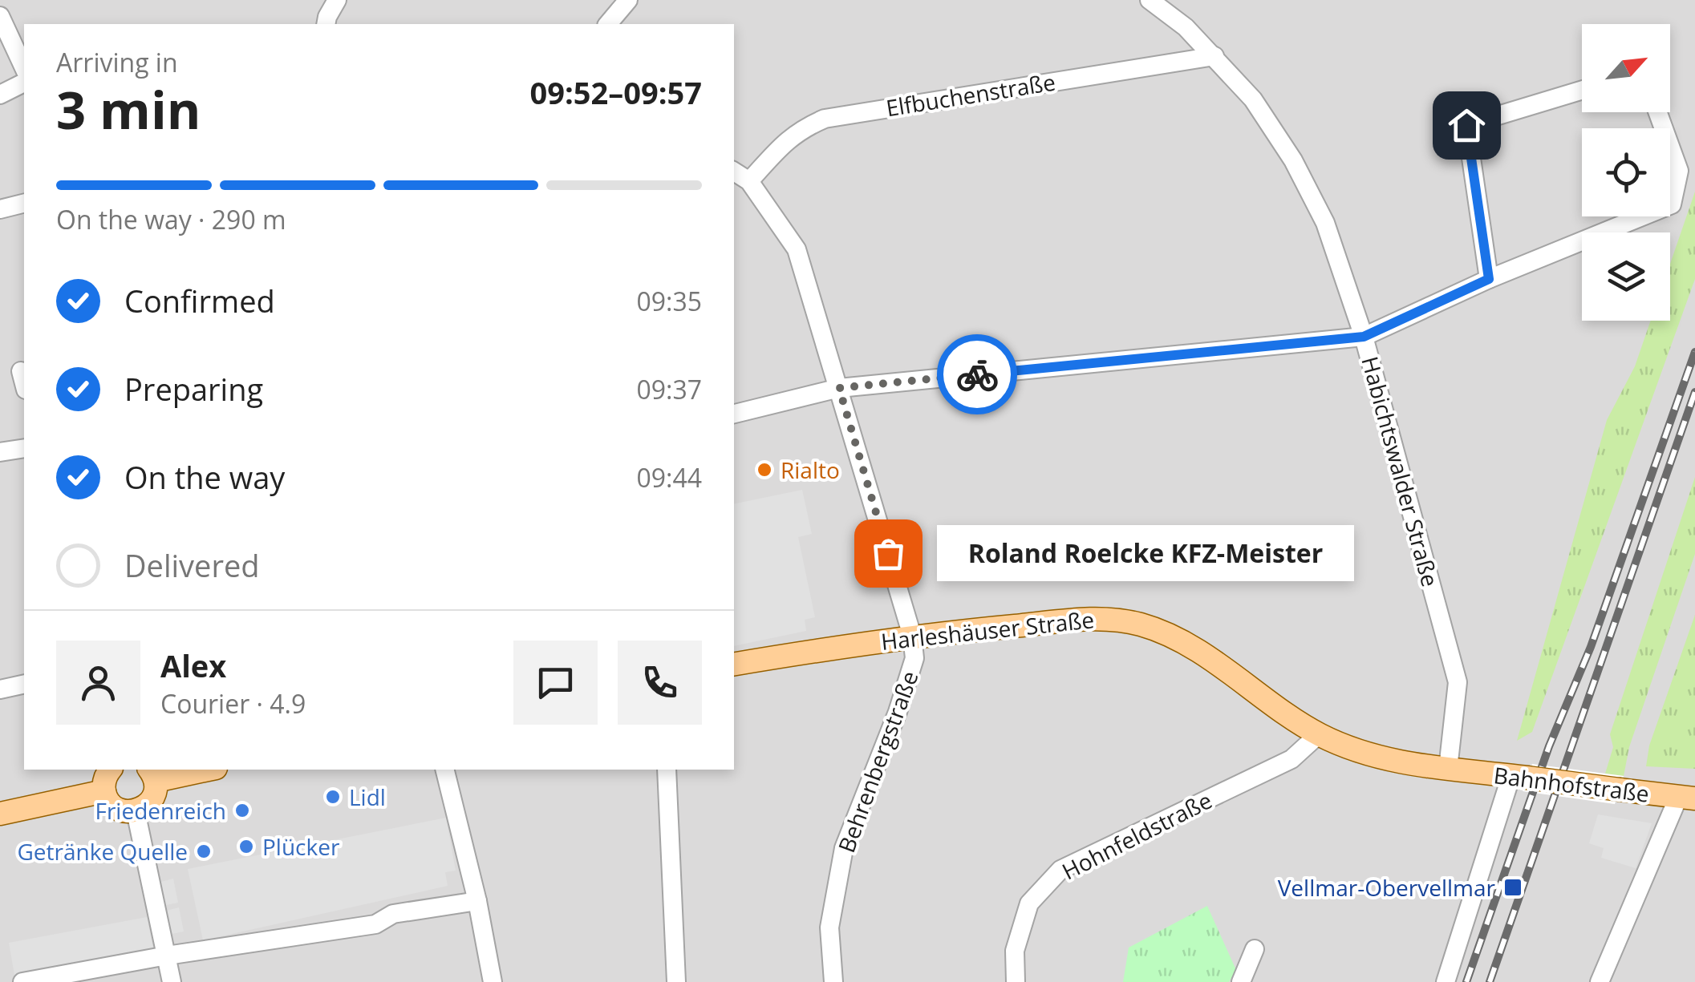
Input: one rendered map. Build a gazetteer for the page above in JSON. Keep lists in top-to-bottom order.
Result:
{
  "streets": {
    "main road": ["Harleshäuser Straße", "Bahnhofstraße"],
    "street": [
      "Elfbuchenstraße",
      "Habichtswalder Straße",
      "Behrenbergstraße",
      "Hohnfeldstraße"
    ]
  },
  "crossings": [
    ["Elfbuchenstraße", "Habichtswalder Straße"],
    ["Habichtswalder Straße", "Harleshäuser Straße"],
    ["Habichtswalder Straße", "Bahnhofstraße"],
    ["Harleshäuser Straße", "Behrenbergstraße"],
    ["Harleshäuser Straße", "Bahnhofstraße"],
    ["Harleshäuser Straße", "Hohnfeldstraße"]
  ],
  "places": {
    "other": [
      "Rialto",
      "Roland Roelcke KFZ-Meister",
      "Lidl",
      "Friedenreich",
      "Plücker",
      "Getränke Quelle"
    ],
    "transit": ["Vellmar-Obervellmar"]
  },
  "north": "top right",
  "page": {
    "heading": ["3 min", "Arriving in", "09:52–09:57"],
    "panel": ["Alex", "Courier · 4.9"],
    "bar": "On the way · 290 m",
    "list": [
      ["Confirmed", "09:35"],
      ["Preparing", "09:37"],
      ["On the way", "09:44"],
      "Delivered"
    ],
    "bubble": "Roland Roelcke KFZ-Meister"
  }
}
